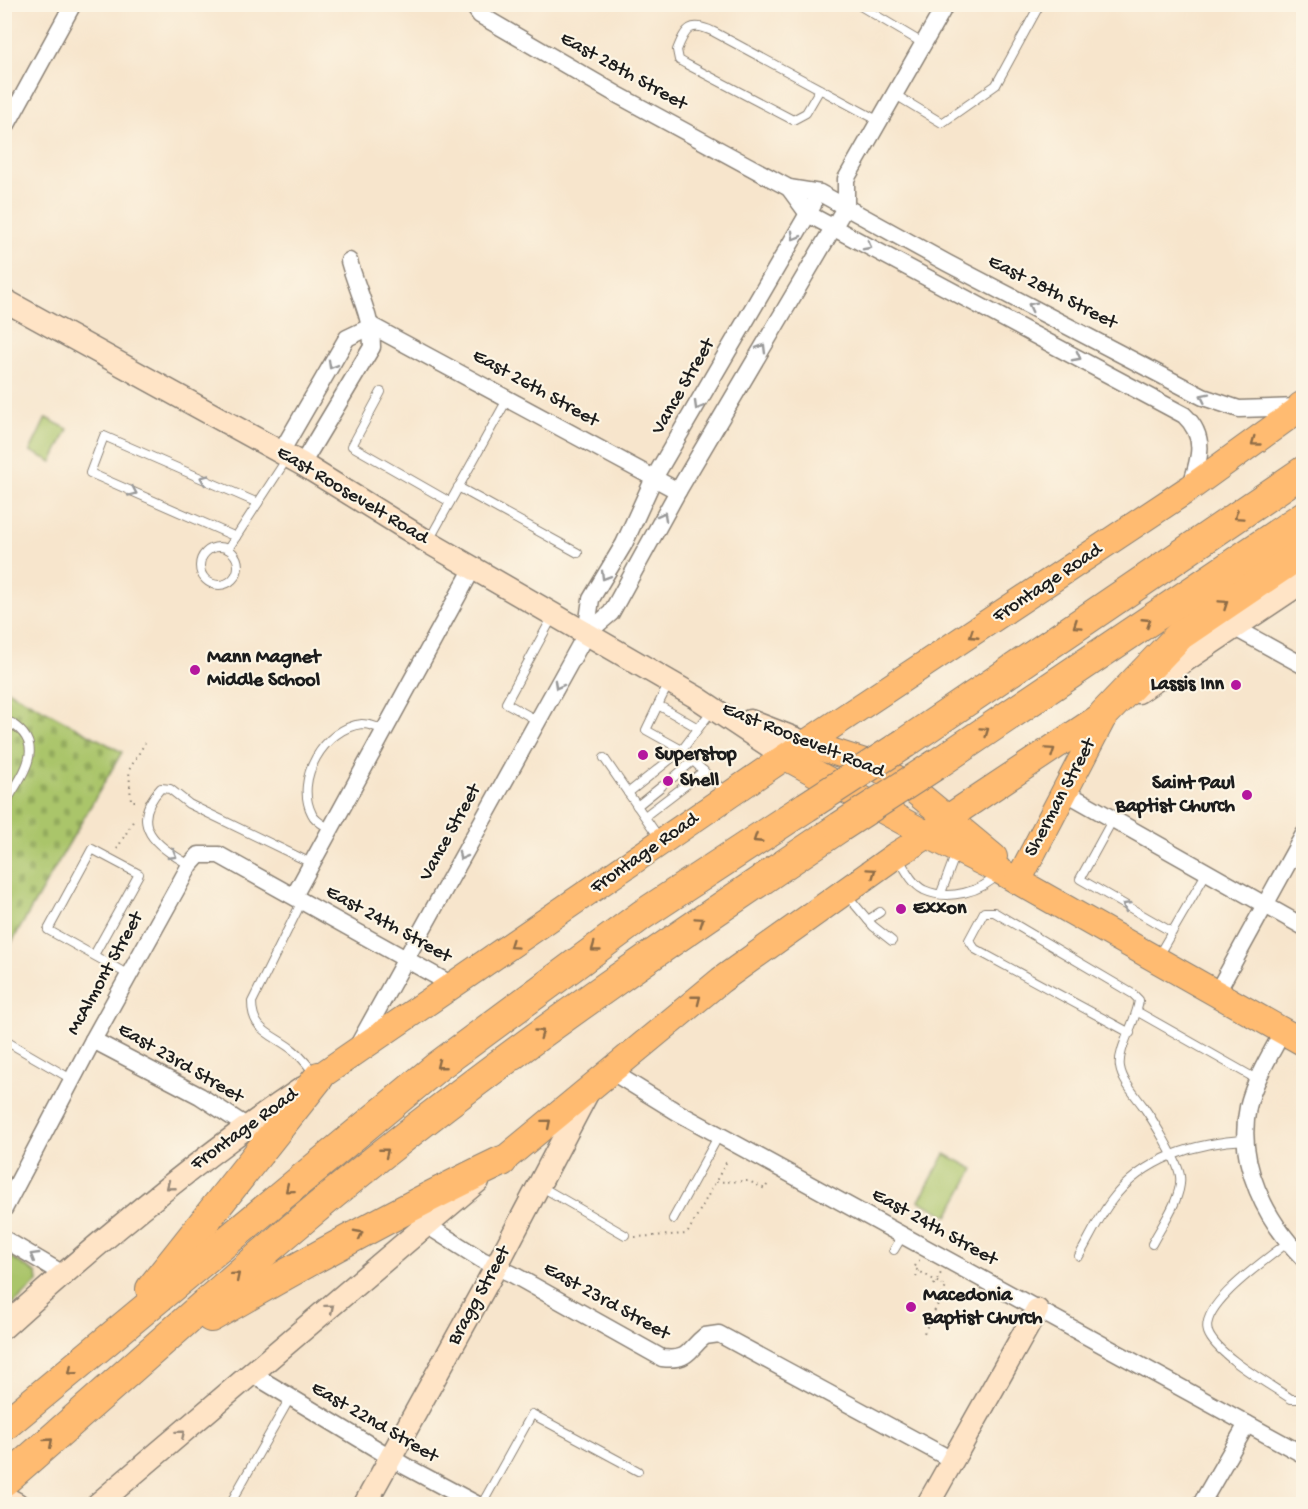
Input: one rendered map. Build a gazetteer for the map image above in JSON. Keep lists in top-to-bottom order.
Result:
{
  "streets": {
    "main road": [
      "East Roosevelt Road",
      "Frontage Road",
      "Sherman Street",
      "Bragg Street"
    ],
    "street": [
      "East 28th Street",
      "Vance Street",
      "East 26th Street",
      "East 24th Street",
      "McAlmont Street",
      "East 23rd Street",
      "East 22nd Street"
    ]
  },
  "crossings": [
    ["East 28th Street", "Vance Street"],
    ["East 28th Street", "Frontage Road"],
    ["Vance Street", "East 26th Street"],
    ["Vance Street", "East Roosevelt Road"],
    ["Vance Street", "Frontage Road"],
    ["Vance Street", "East 24th Street"],
    ["East Roosevelt Road", "Frontage Road"],
    ["East Roosevelt Road", "Sherman Street"],
    ["Frontage Road", "East 24th Street"],
    ["Frontage Road", "East 23rd Street"],
    ["East 24th Street", "Bragg Street"],
    ["McAlmont Street", "East 23rd Street"],
    ["East 23rd Street", "Bragg Street"],
    ["Bragg Street", "East 22nd Street"]
  ],
  "places": [
    "Mann Magnet Middle School",
    "Lassis Inn",
    "Superstop",
    "Shell",
    "Saint Paul Baptist Church",
    "Exxon",
    "Macedonia Baptist Church"
  ]
}
